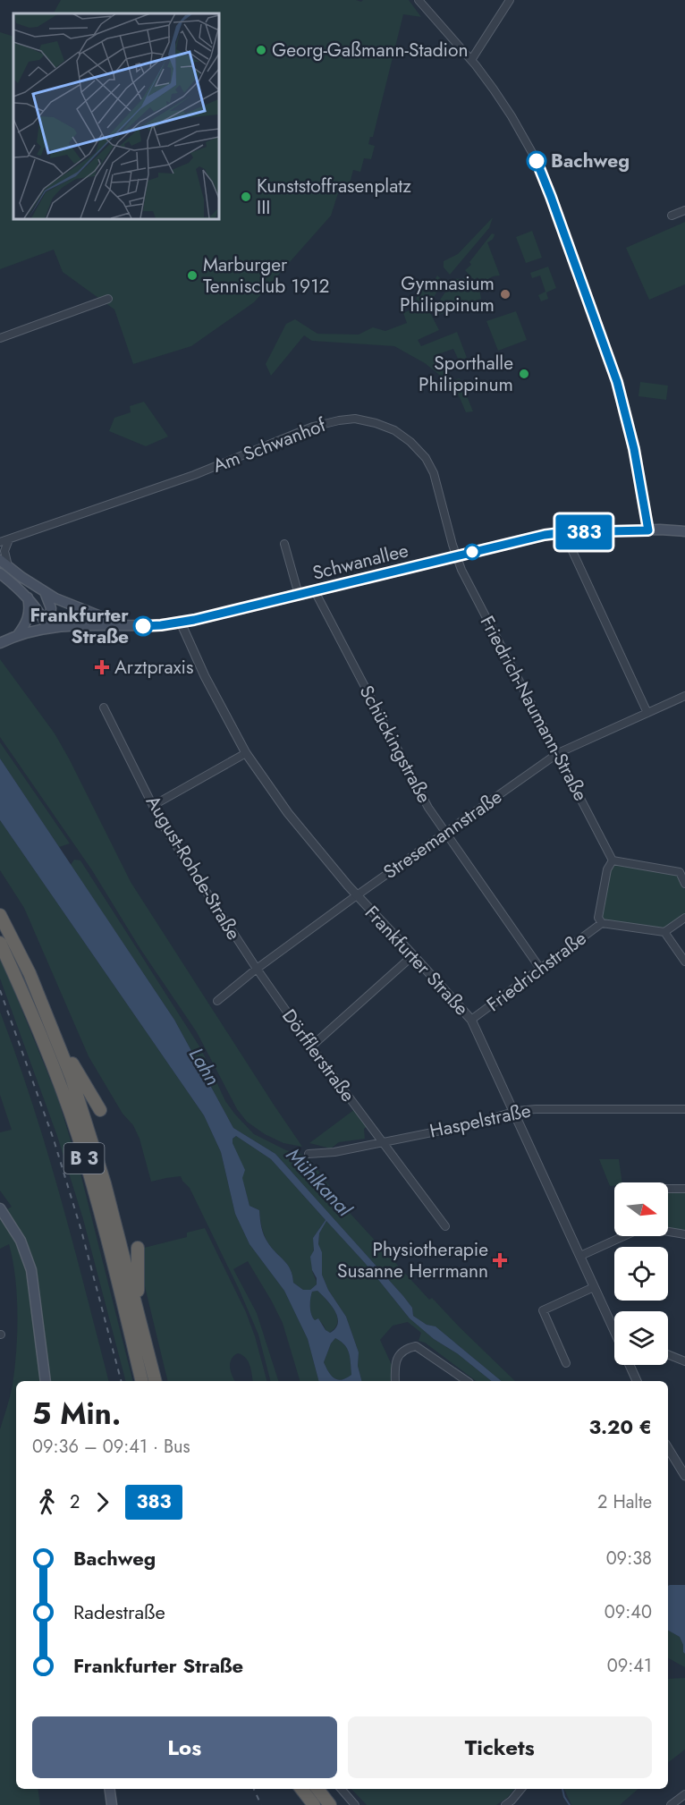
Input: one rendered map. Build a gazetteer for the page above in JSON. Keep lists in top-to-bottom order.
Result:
{
  "streets": {
    "highway": ["B 3"],
    "main road": ["Schwanallee"],
    "street": [
      "Am Schwanhof",
      "Friedrich-Naumann-Straße",
      "Schückingstraße",
      "Stresemannstraße",
      "August-Rohde-Straße",
      "Frankfurter Straße",
      "Friedrichstraße",
      "Dörfflerstraße",
      "Haspelstraße"
    ]
  },
  "crossings": [
    ["Am Schwanhof", "Schwanallee"],
    ["Am Schwanhof", "Friedrich-Naumann-Straße"],
    ["Schwanallee", "Friedrich-Naumann-Straße"],
    ["Schwanallee", "Schückingstraße"],
    ["Schwanallee", "Frankfurter Straße"],
    ["Friedrich-Naumann-Straße", "Stresemannstraße"],
    ["Schückingstraße", "Stresemannstraße"],
    ["Schückingstraße", "Friedrichstraße"],
    ["Stresemannstraße", "August-Rohde-Straße"],
    ["Stresemannstraße", "Frankfurter Straße"],
    ["Stresemannstraße", "Dörfflerstraße"],
    ["August-Rohde-Straße", "Dörfflerstraße"],
    ["Frankfurter Straße", "Friedrichstraße"],
    ["Frankfurter Straße", "Haspelstraße"],
    ["Dörfflerstraße", "Haspelstraße"]
  ],
  "water": ["Lahn", "Mühlkanal"],
  "places": {
    "other": [
      "Georg-Gaßmann-Stadion",
      "Bachweg",
      "Kunststoffrasenplatz III",
      "Marburger Tennisclub 1912",
      "Gymnasium Philippinum",
      "Sporthalle Philippinum",
      "Frankfurter Straße"
    ],
    "health": ["Arztpraxis", "Physiotherapie Susanne Herrmann"]
  },
  "lines": ["bus line 383"],
  "north": "right",
  "page": {
    "on_map": "383",
    "heading": ["5 Min.", "09:36 – 09:41 · Bus", "3.20 €"],
    "legs": ["2", "383", "2 Halte"],
    "list": [
      {
        "name": "Bachweg",
        "value": "09:38"
      },
      {
        "name": "Radestraße",
        "value": "09:40"
      },
      {
        "name": "Frankfurter Straße",
        "value": "09:41"
      }
    ],
    "buttons": ["Los", "Tickets"]
  }
}
